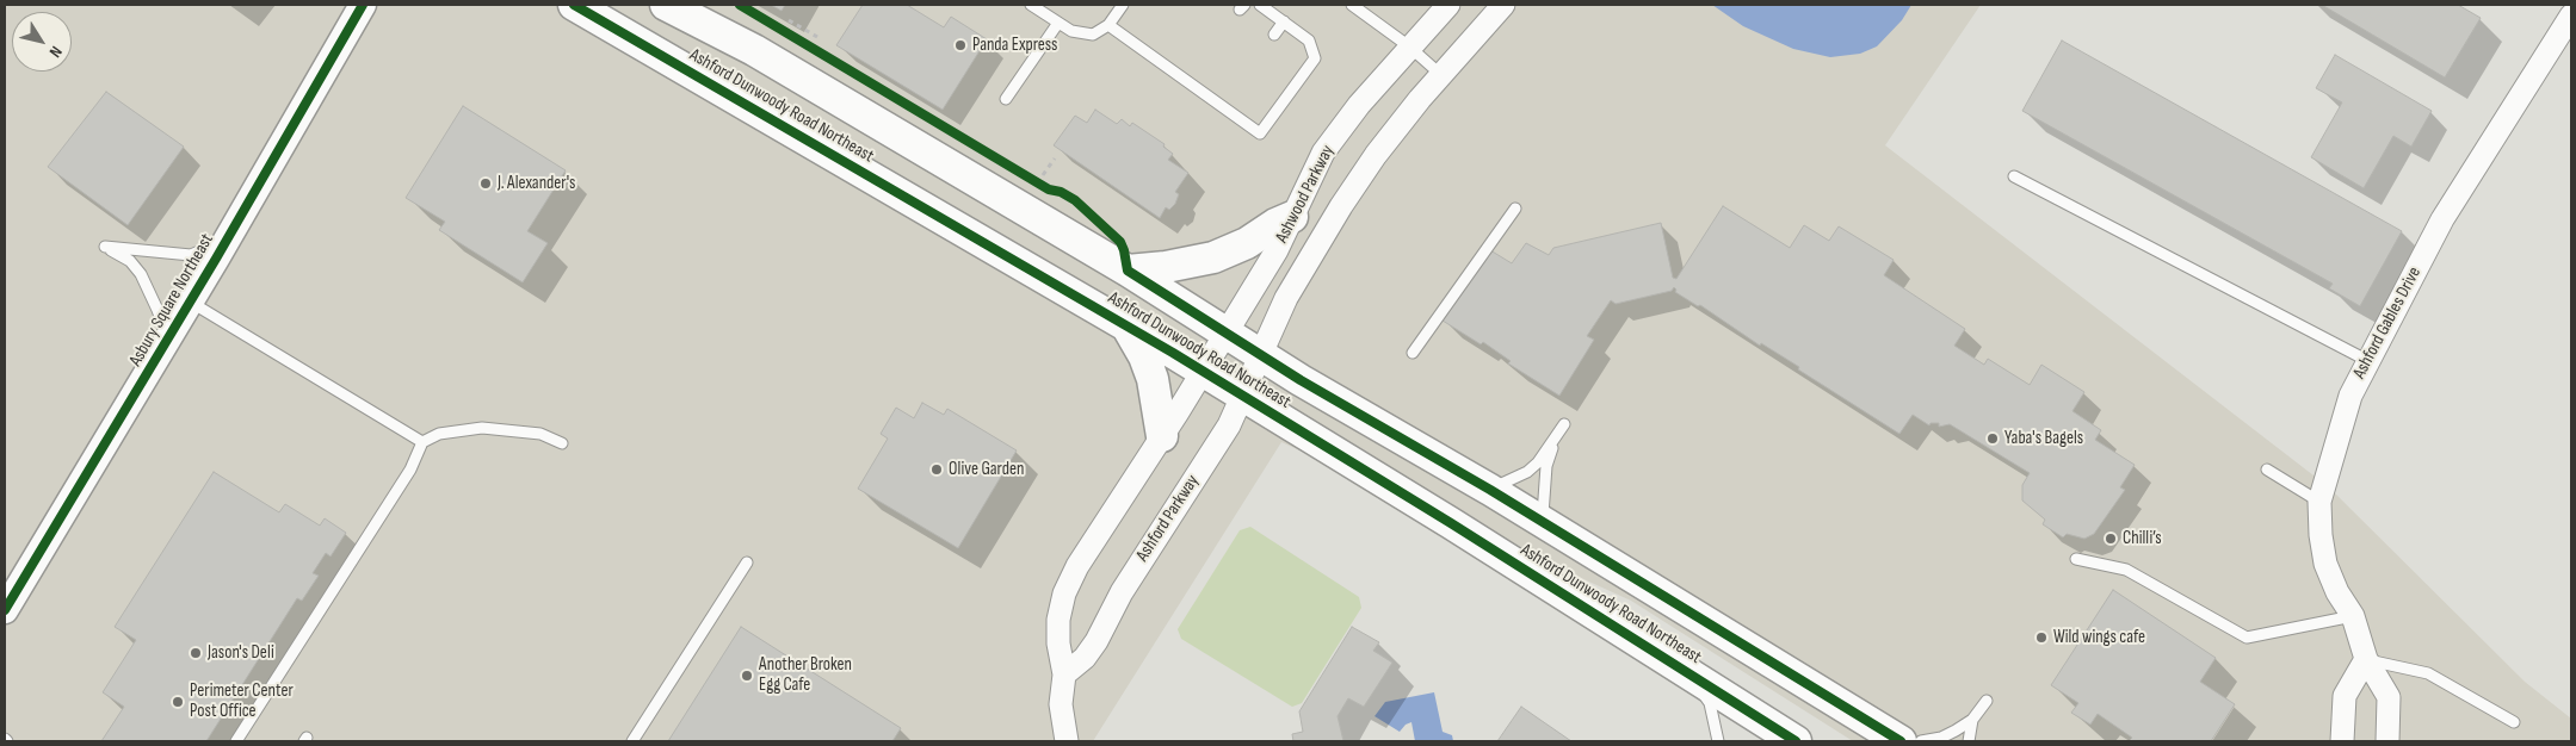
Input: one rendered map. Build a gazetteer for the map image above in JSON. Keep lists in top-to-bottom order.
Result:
{
  "streets": {
    "main road": ["Ashford Dunwoody Road Northeast"],
    "street": [
      "Ashwood Parkway",
      "Asbury Square Northeast",
      "Ashford Gables Drive",
      "Ashford Parkway"
    ]
  },
  "crossings": [
    ["Ashford Dunwoody Road Northeast", "Ashwood Parkway"],
    ["Ashford Dunwoody Road Northeast", "Ashford Parkway"],
    ["Ashwood Parkway", "Ashford Parkway"]
  ],
  "places": [
    "Panda Express",
    "J. Alexander's",
    "Yaba's Bagels",
    "Olive Garden",
    "Chilli’s",
    "Wild wings cafe",
    "Jason's Deli",
    "Another Broken Egg Cafe",
    "Perimeter Center Post Office"
  ],
  "north": "bottom right"
}
